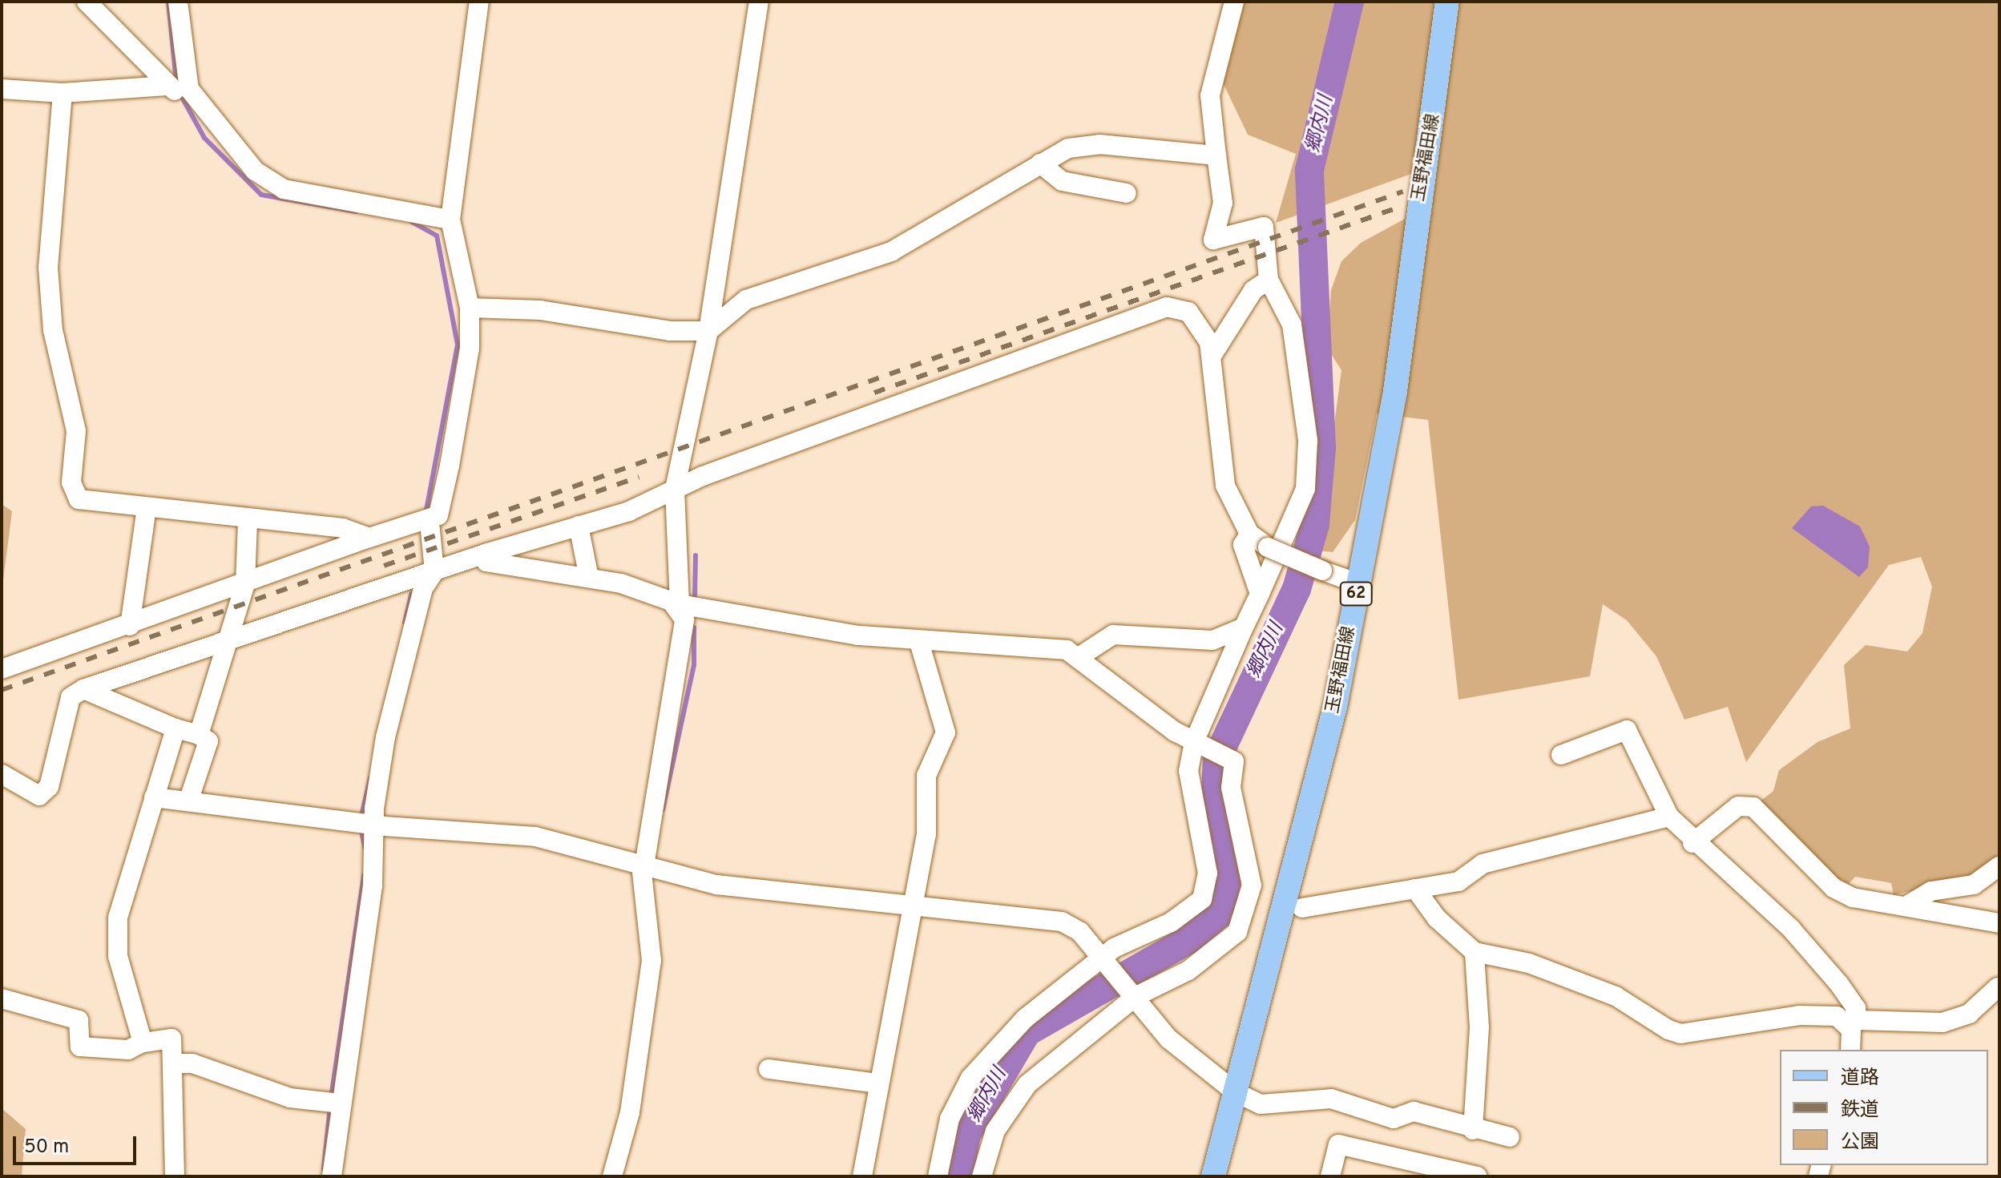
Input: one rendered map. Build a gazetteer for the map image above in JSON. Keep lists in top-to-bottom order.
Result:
{
  "streets": {
    "main road": ["玉野福田線", "62"]
  },
  "water": ["郷内川"],
  "legend": ["道路", "鉄道", "公園"],
  "scale_bar": "50 m"
}
